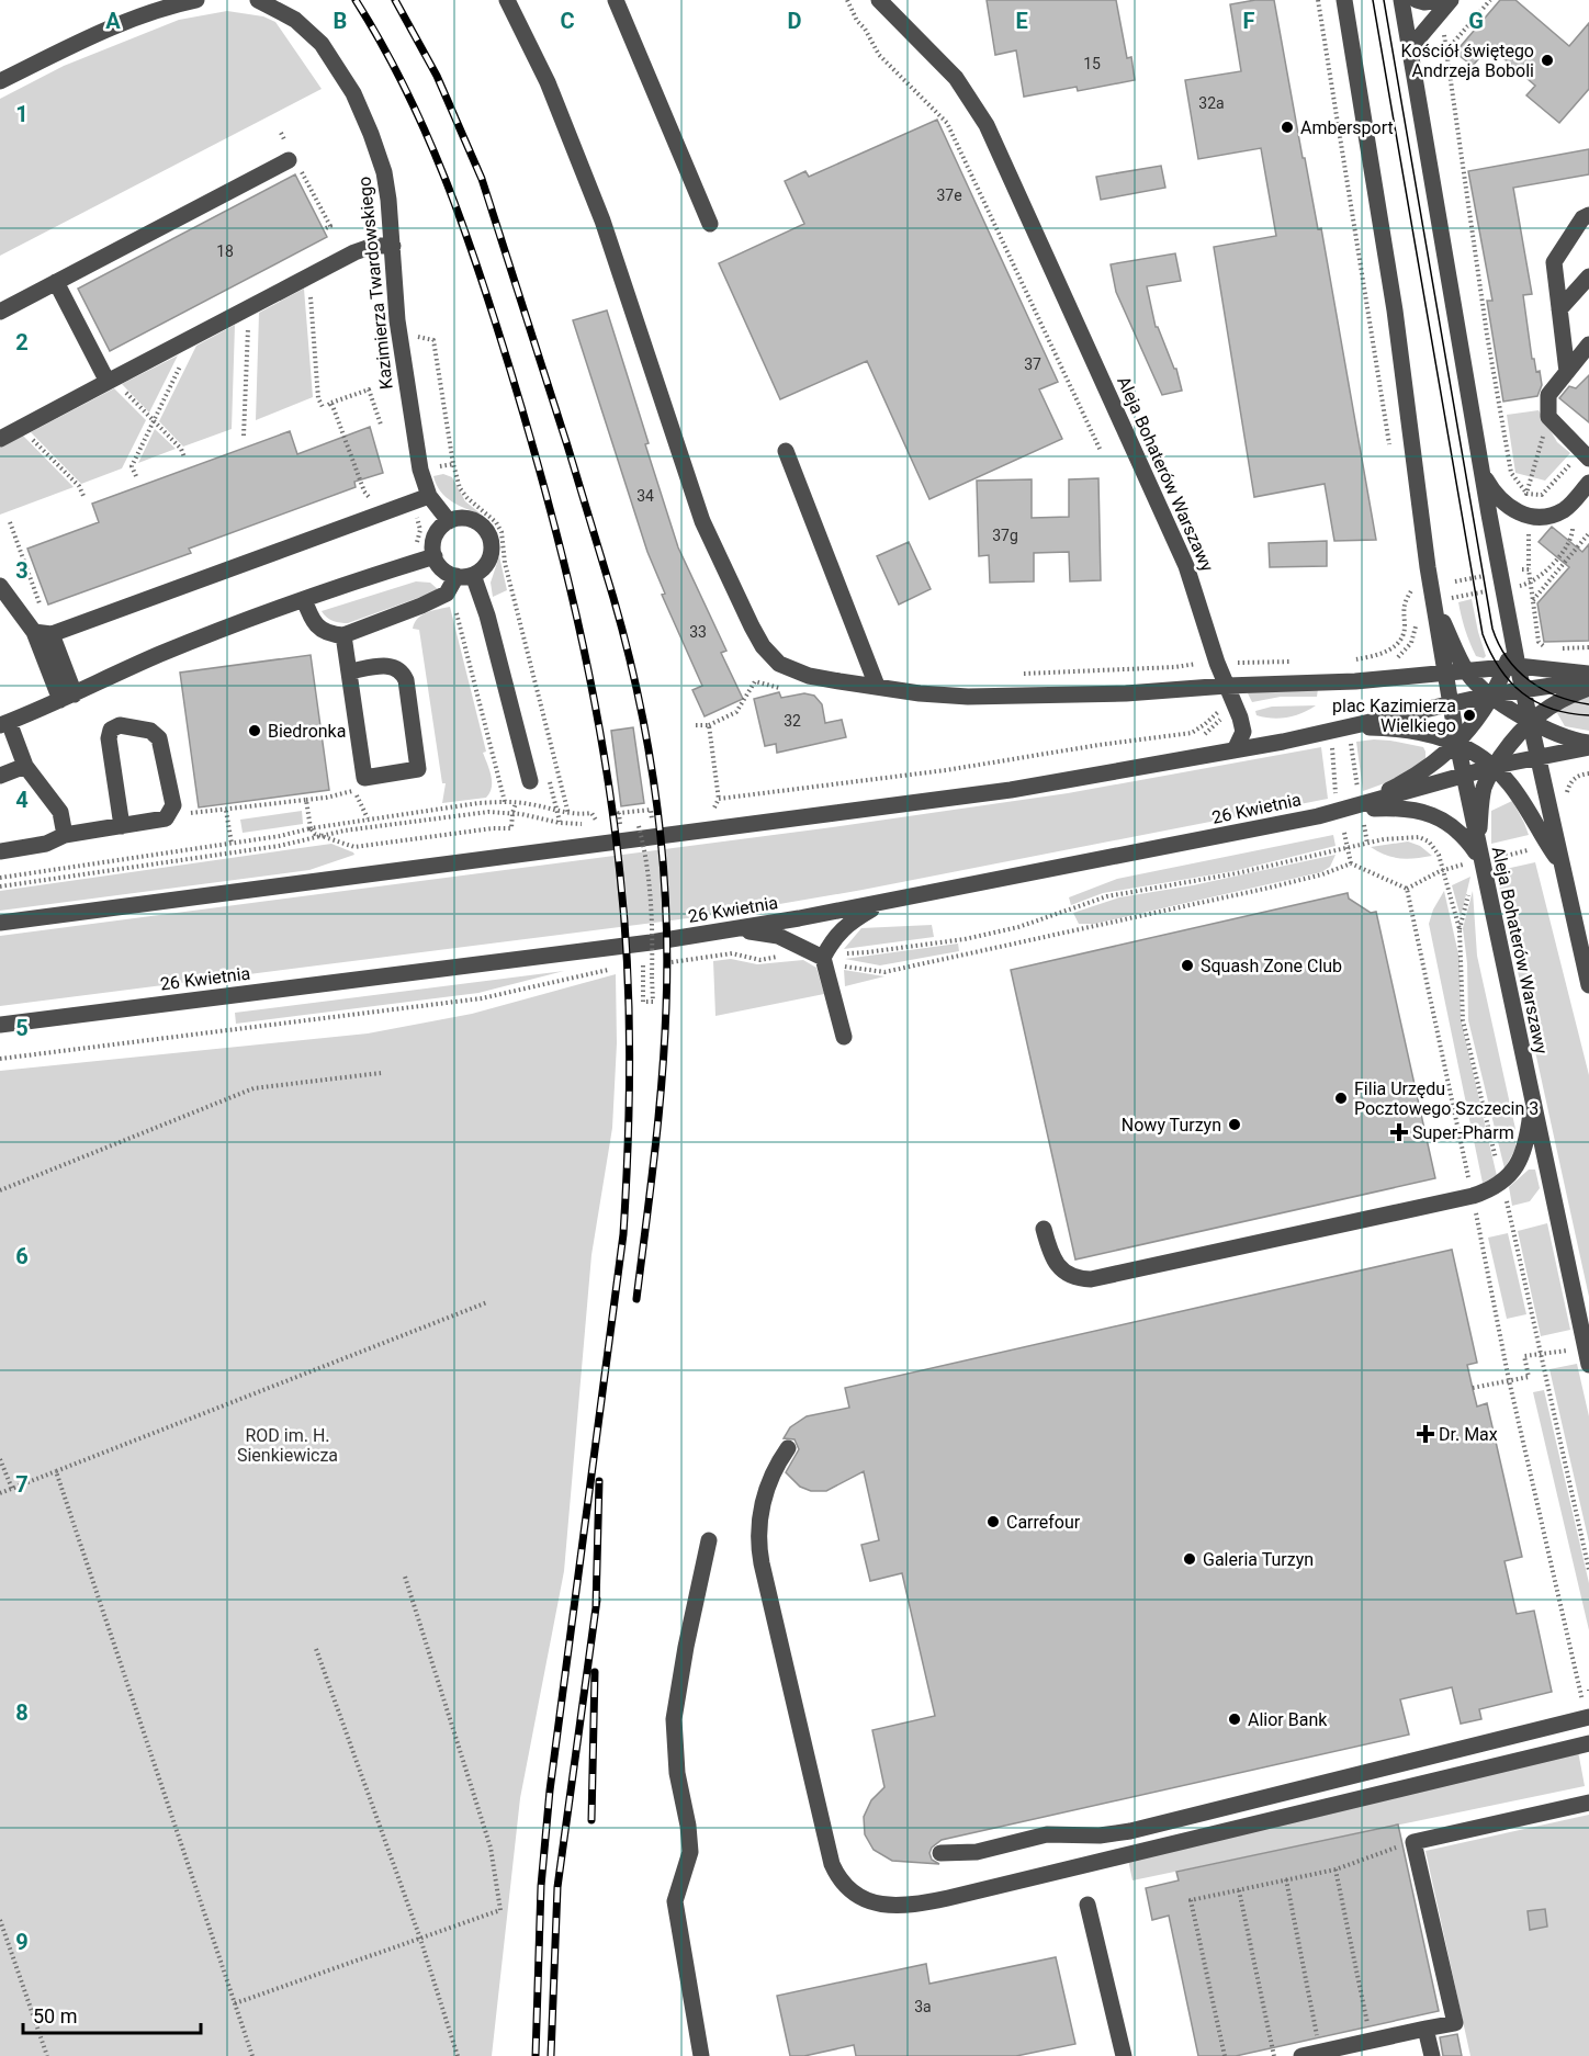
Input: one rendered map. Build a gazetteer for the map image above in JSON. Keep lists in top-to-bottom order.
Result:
{
  "streets": {
    "street": ["Kazimierza Twardowskiego", "Aleja Bohaterów Warszawy", "26 Kwietnia"]
  },
  "crossings": [
    ["Aleja Bohaterów Warszawy", "26 Kwietnia"]
  ],
  "parks": ["ROD im. H. Sienkiewicza"],
  "places": {
    "other": [
      "Kościół świętego Andrzeja Boboli",
      "Ambersport",
      "plac Kazimierza Wielkiego",
      "Biedronka",
      "Squash Zone Club",
      "Filia Urzędu Pocztowego Szczecin 3",
      "Nowy Turzyn",
      "Carrefour",
      "Galeria Turzyn",
      "Alior Bank"
    ],
    "health": ["Super-Pharm", "Dr. Max"]
  },
  "house_numbers": [
    "15",
    "32a",
    "37e",
    "18",
    "37",
    "34",
    "37g",
    "33",
    "32",
    "3a"
  ],
  "scale_bar": "50 m",
  "grid": {
    "columns": [
      "A",
      "B",
      "C",
      "D",
      "E",
      "F",
      "G"
    ],
    "rows": [
      "1",
      "2",
      "3",
      "4",
      "5",
      "6",
      "7",
      "8",
      "9"
    ]
  }
}
